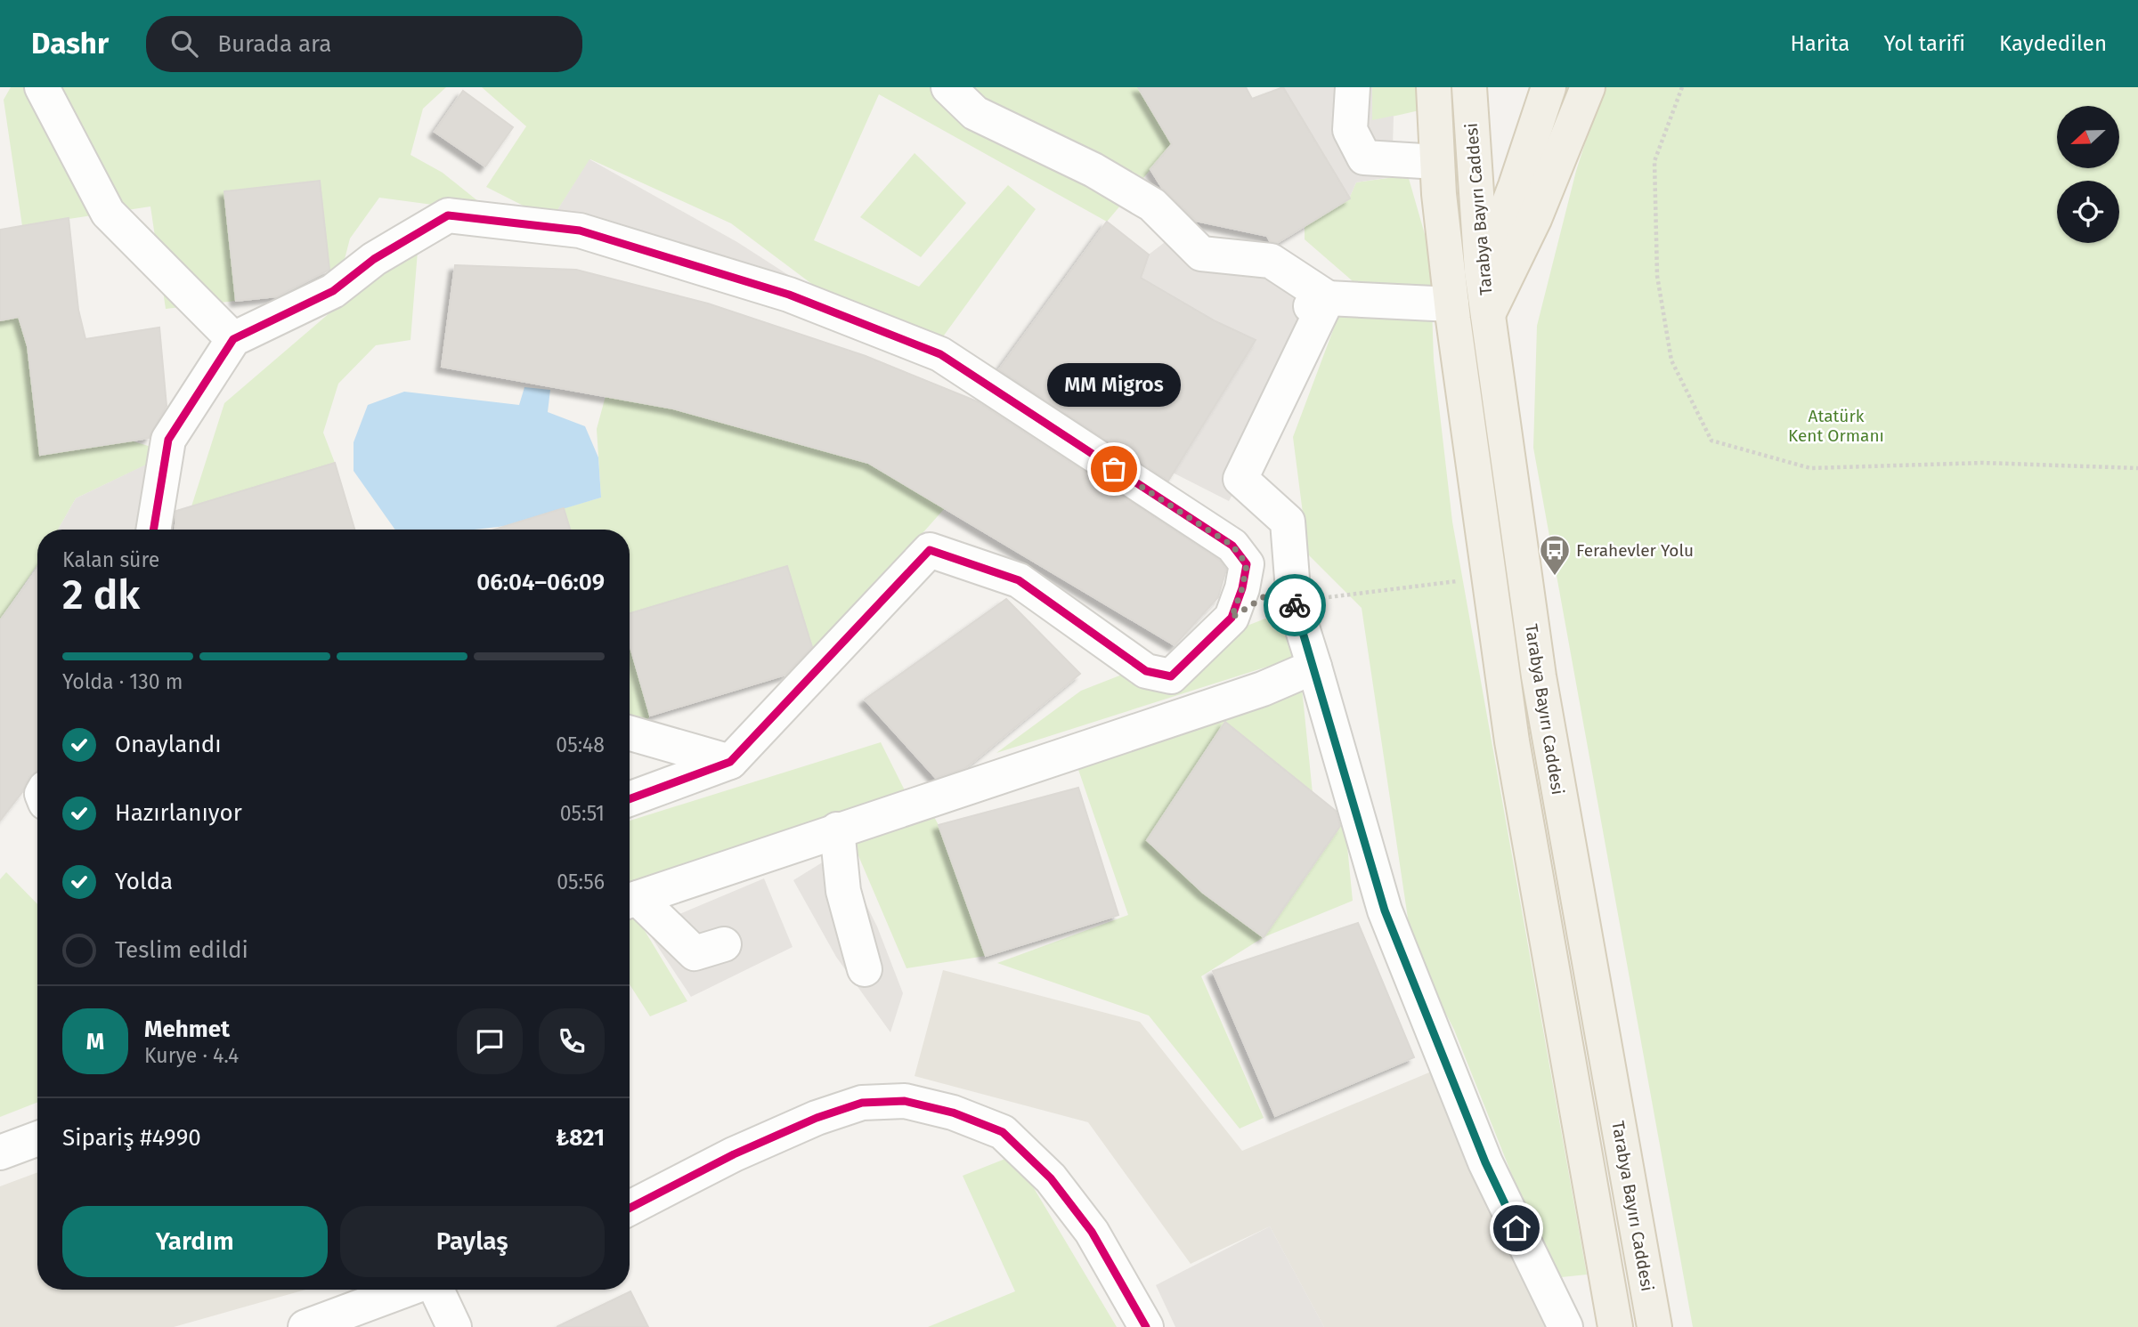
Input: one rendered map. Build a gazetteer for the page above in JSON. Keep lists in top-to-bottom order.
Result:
{
  "streets": {
    "main road": ["Tarabya Bayırı Caddesi"]
  },
  "parks": ["Atatürk Kent Ormanı"],
  "places": {
    "other": ["MM Migros"],
    "bus stop": ["Ferahevler Yolu"]
  },
  "north": "left",
  "page": {
    "header": "Dashr",
    "search": "Burada ara",
    "nav": ["Harita", "Yol tarifi", "Kaydedilen"],
    "bubble": "MM Migros",
    "heading": ["2 dk", "Kalan süre", "06:04–06:09"],
    "panel": [
      "Mehmet",
      "Kurye · 4.4",
      "Sipariş #4990",
      "₺821"
    ],
    "bar": "Yolda · 130 m",
    "list": [
      ["Onaylandı", "05:48"],
      ["Hazırlanıyor", "05:51"],
      ["Yolda", "05:56"],
      "Teslim edildi"
    ],
    "round": "M",
    "buttons": ["Yardım", "Paylaş"]
  }
}
